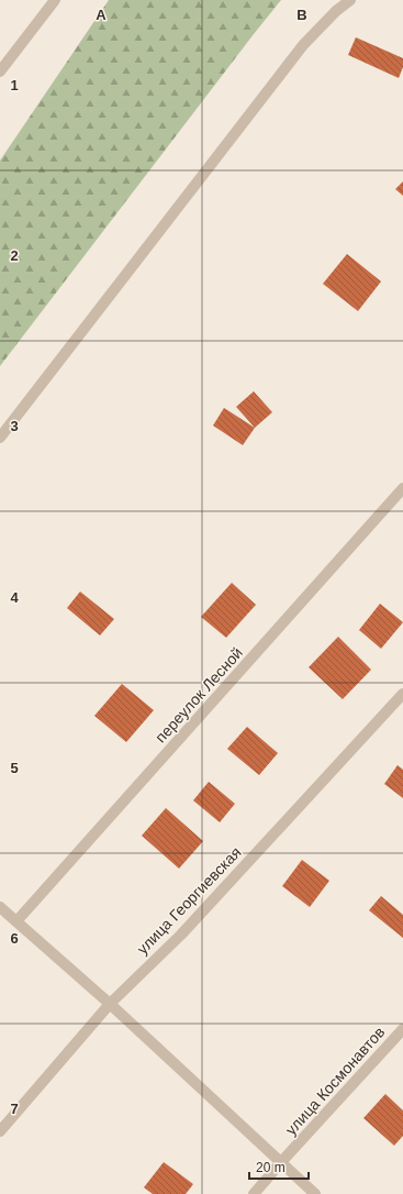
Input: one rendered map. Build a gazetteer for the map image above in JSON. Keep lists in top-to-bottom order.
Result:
{
  "streets": {
    "street": ["переулок Лесной", "улица Георгиевская", "улица Космонавтов"]
  },
  "scale_bar": "20 m",
  "grid": {
    "columns": ["A", "B"],
    "rows": [
      "1",
      "2",
      "3",
      "4",
      "5",
      "6",
      "7"
    ]
  }
}
